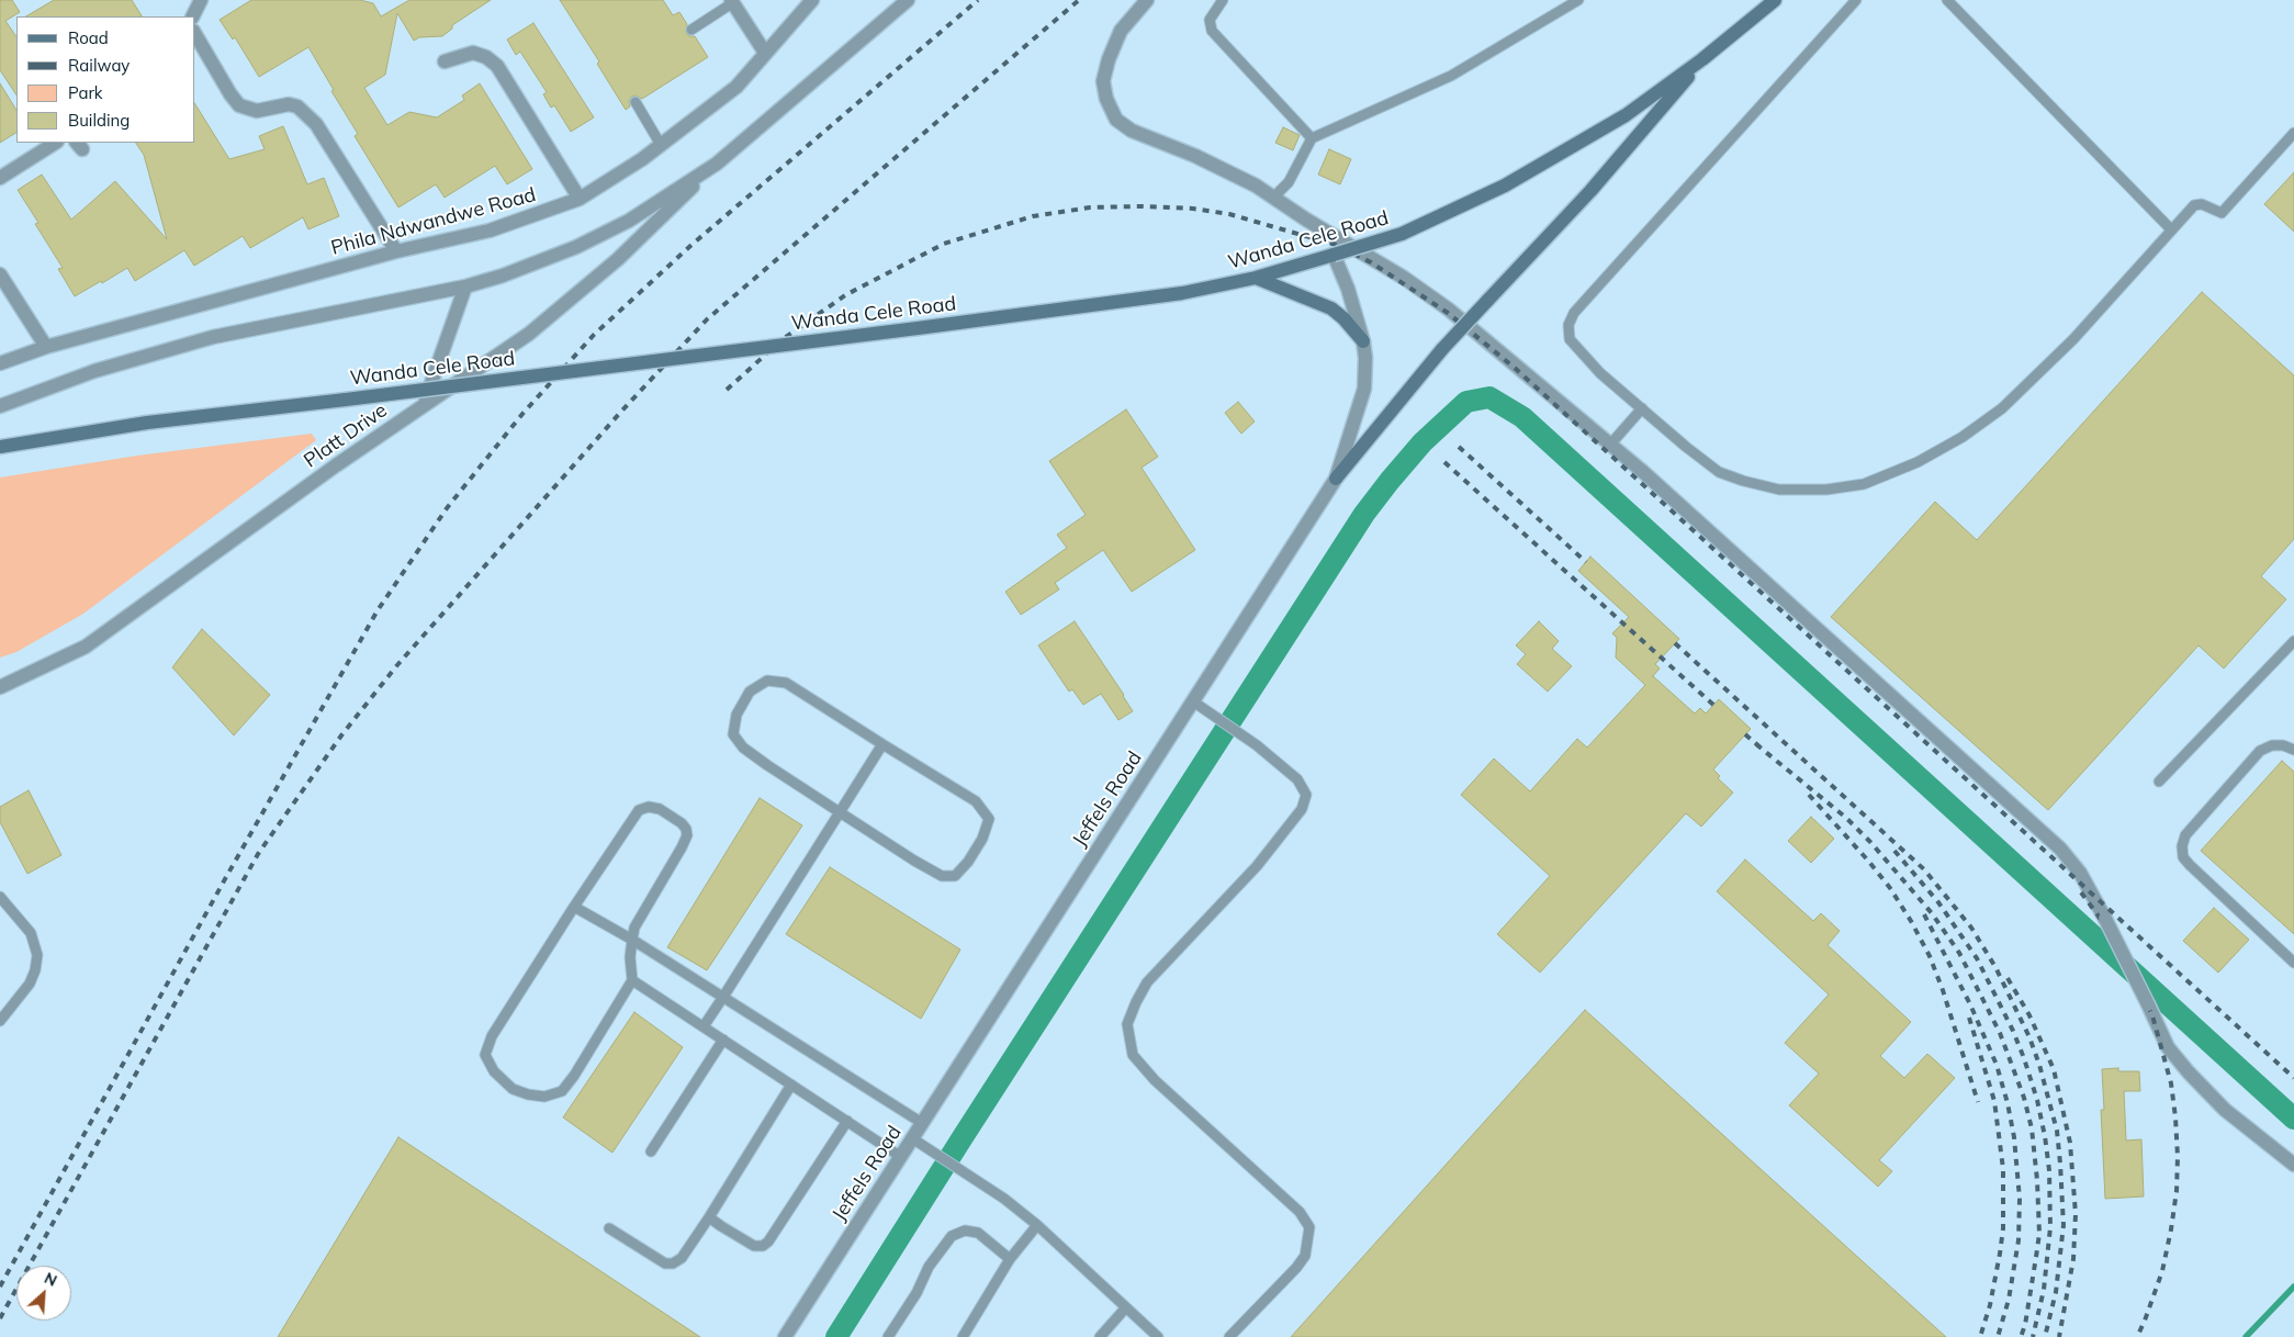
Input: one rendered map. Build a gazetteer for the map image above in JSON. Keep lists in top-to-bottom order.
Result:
{
  "streets": {
    "main road": ["Wanda Cele Road"],
    "street": ["Phila Ndwandwe Road", "Platt Drive", "Jeffels Road"]
  },
  "crossings": [
    ["Wanda Cele Road", "Jeffels Road"]
  ],
  "legend": [
    "Road",
    "Railway",
    "Park",
    "Building"
  ],
  "north": "top right"
}
